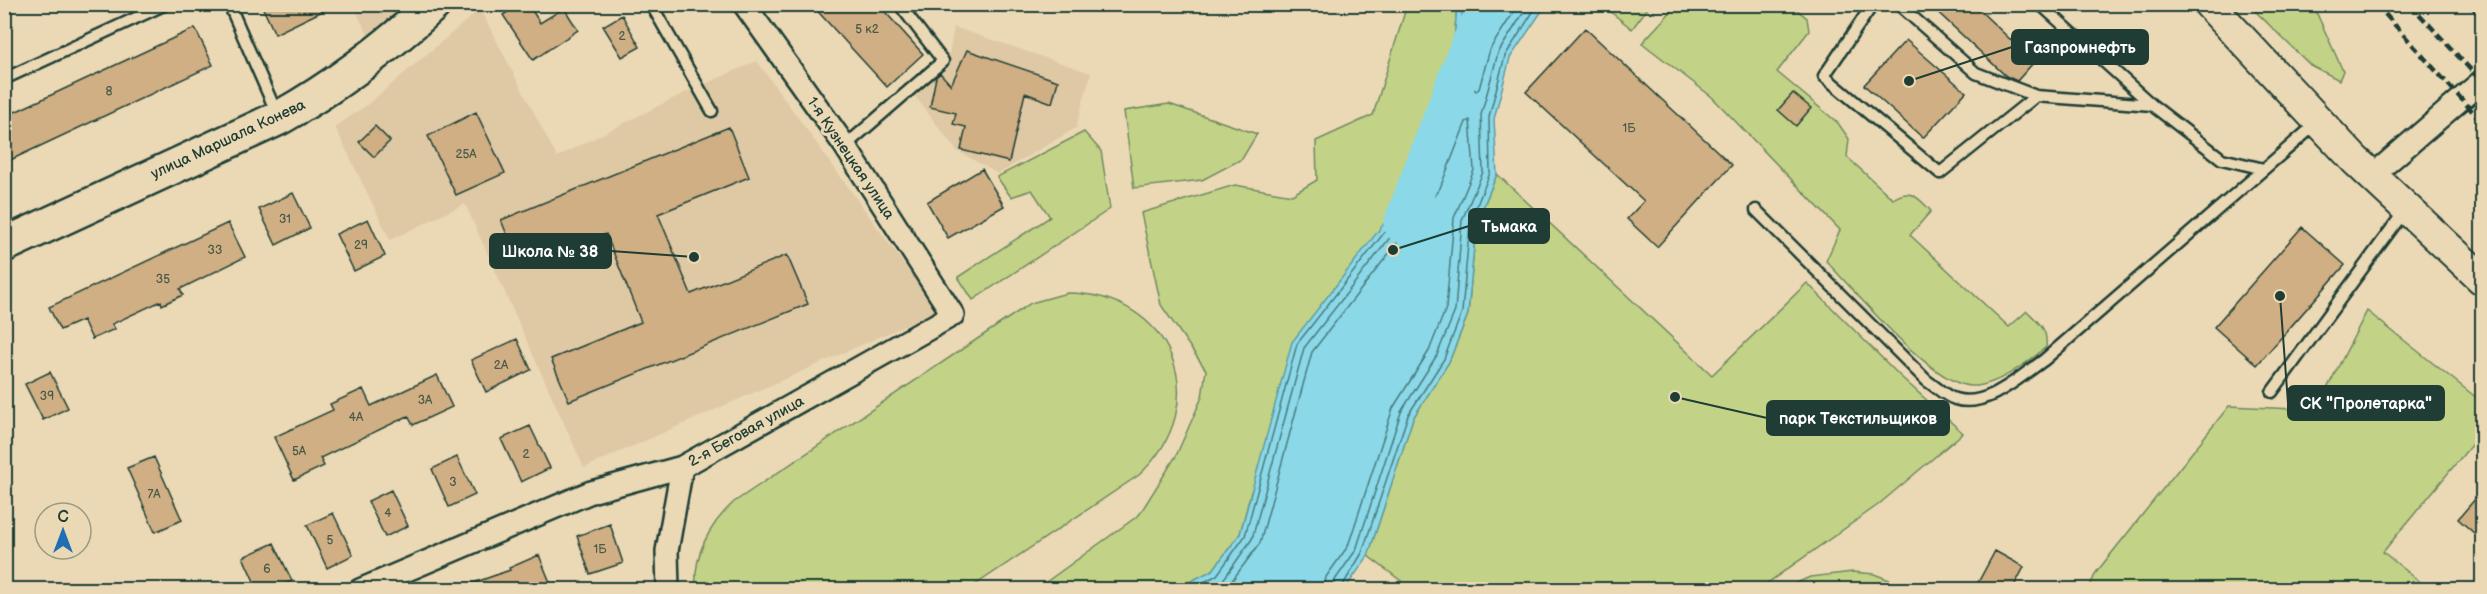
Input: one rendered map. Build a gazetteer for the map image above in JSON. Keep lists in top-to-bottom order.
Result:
{
  "streets": {
    "main road": ["улица Маршала Конева"],
    "street": ["1-я Кузнецкая улица", "2-я Беговая улица"]
  },
  "crossings": [
    ["1-я Кузнецкая улица", "2-я Беговая улица"]
  ],
  "places": [
    "Газпромнефть",
    "Тьмака",
    "Школа № 38",
    "СК \"Пролетарка\"",
    "парк Текстильщиков"
  ],
  "house_numbers": [
    "5 к2",
    "2",
    "8",
    "1Б",
    "25А",
    "31",
    "29",
    "33",
    "35",
    "2А",
    "39",
    "3А",
    "4А",
    "5А",
    "2",
    "3",
    "7А",
    "4",
    "5",
    "1Б",
    "6"
  ],
  "north": "top"
}
